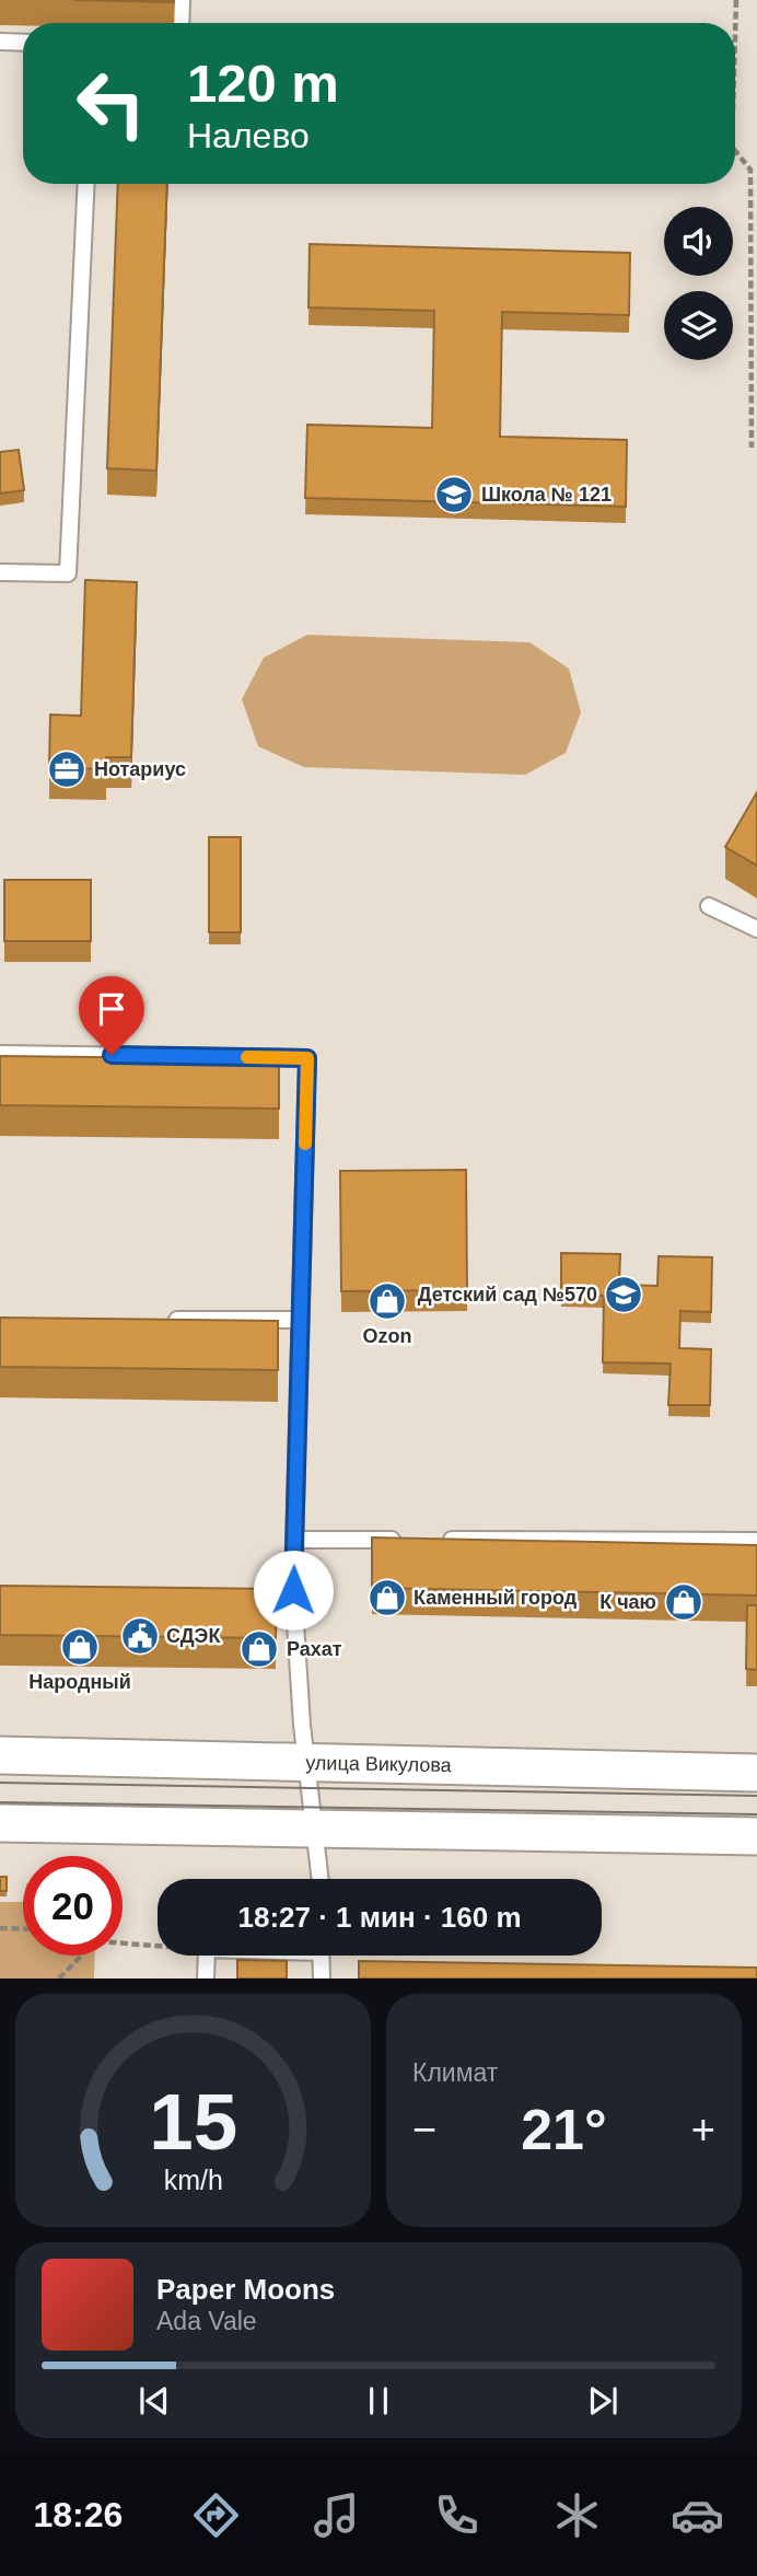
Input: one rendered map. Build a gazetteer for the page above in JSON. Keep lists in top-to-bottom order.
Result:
{
  "streets": {
    "street": ["улица Викулова"]
  },
  "places": {
    "school or university": ["Школа № 121", "Детский сад №570"],
    "office": ["Нотариус"],
    "shop": [
      "Ozon",
      "Каменный город",
      "К чаю",
      "Народный",
      "Рахат"
    ],
    "public building": ["СДЭК"]
  },
  "page": {
    "turn": ["120 m", "Налево"],
    "limit": "20",
    "trip": "18:27 · 1 мин · 160 m",
    "tile": "Климат",
    "heat": ["−", "21°", "+"],
    "song": ["Paper Moons", "Ada Vale"],
    "tabs": "18:26",
    "gauge": ["15", "km/h"]
  }
}
